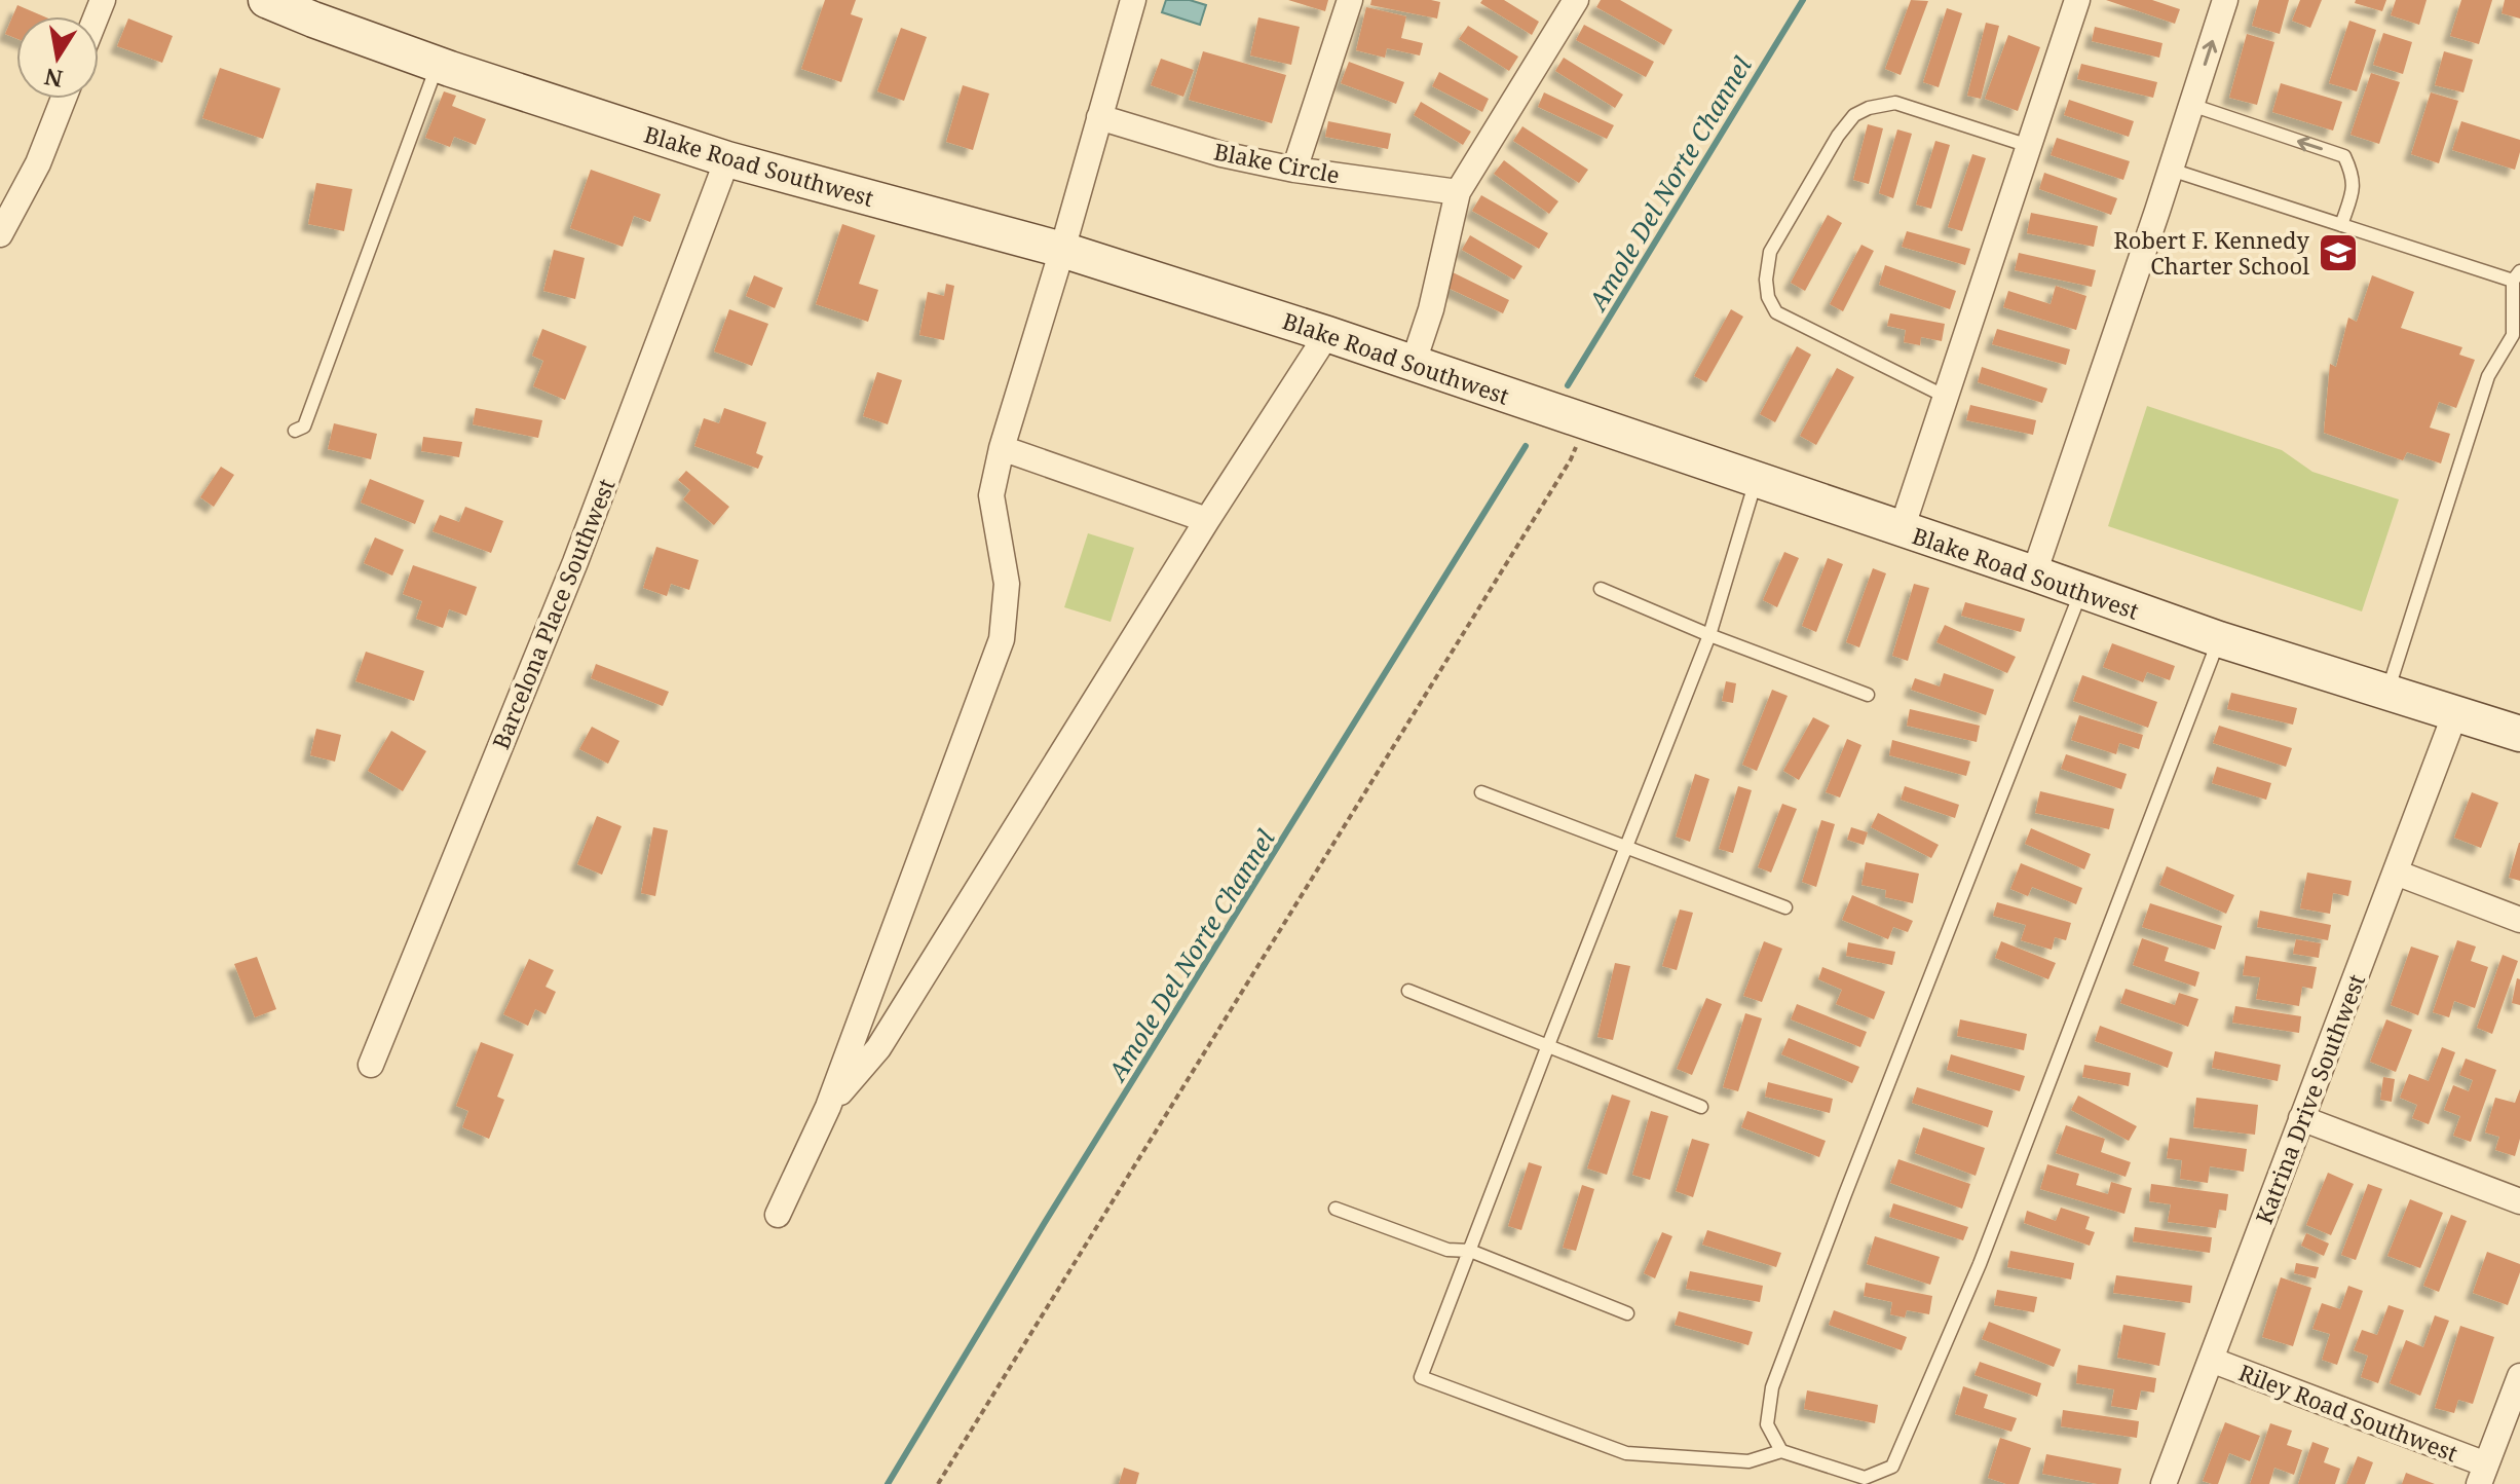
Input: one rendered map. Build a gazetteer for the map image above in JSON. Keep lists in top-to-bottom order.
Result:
{
  "streets": {
    "main road": ["Blake Road Southwest"],
    "street": [
      "Blake Circle",
      "Barcelona Place Southwest",
      "Katrina Drive Southwest",
      "Riley Road Southwest"
    ]
  },
  "crossings": [
    ["Blake Road Southwest", "Barcelona Place Southwest"],
    ["Blake Road Southwest", "Katrina Drive Southwest"],
    ["Katrina Drive Southwest", "Riley Road Southwest"]
  ],
  "water": ["Amole Del Norte Channel"],
  "places": {
    "school or university": ["Robert F. Kennedy Charter School"]
  },
  "north": "bottom"
}
